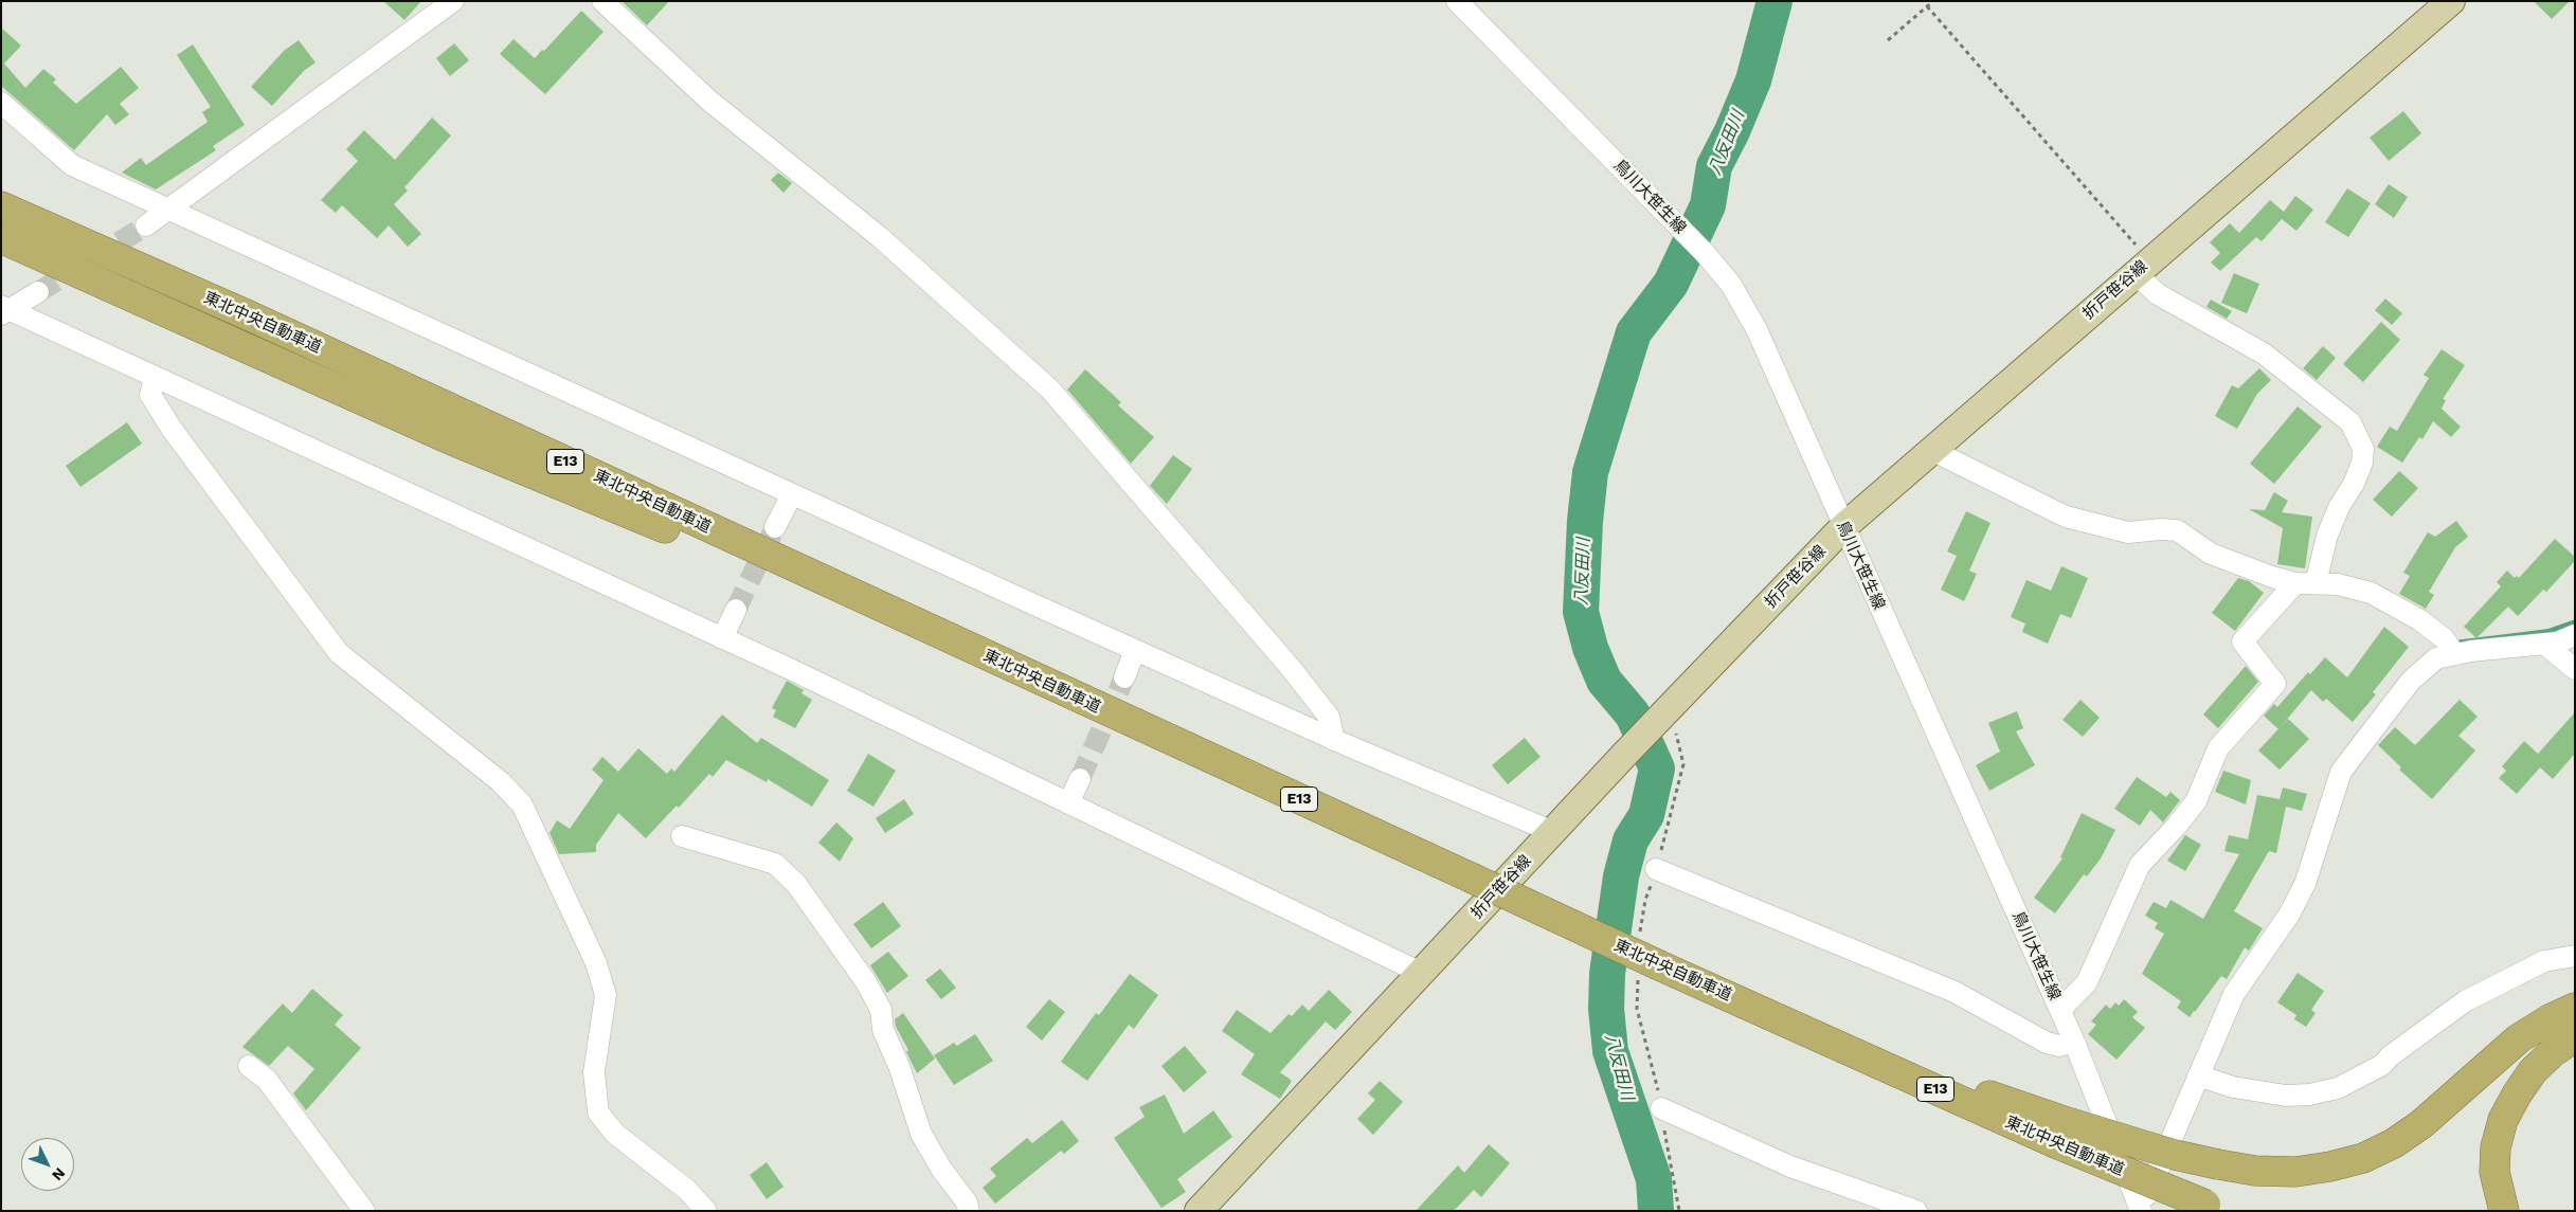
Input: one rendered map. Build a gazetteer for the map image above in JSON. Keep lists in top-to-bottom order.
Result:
{
  "streets": {
    "highway": ["東北中央自動車道", "E13"],
    "main road": ["折戸笹谷線"],
    "street": ["鳥川大笹生線"]
  },
  "crossings": [
    ["鳥川大笹生線", "折戸笹谷線"]
  ],
  "water": ["八反田川"],
  "north": "bottom right"
}
